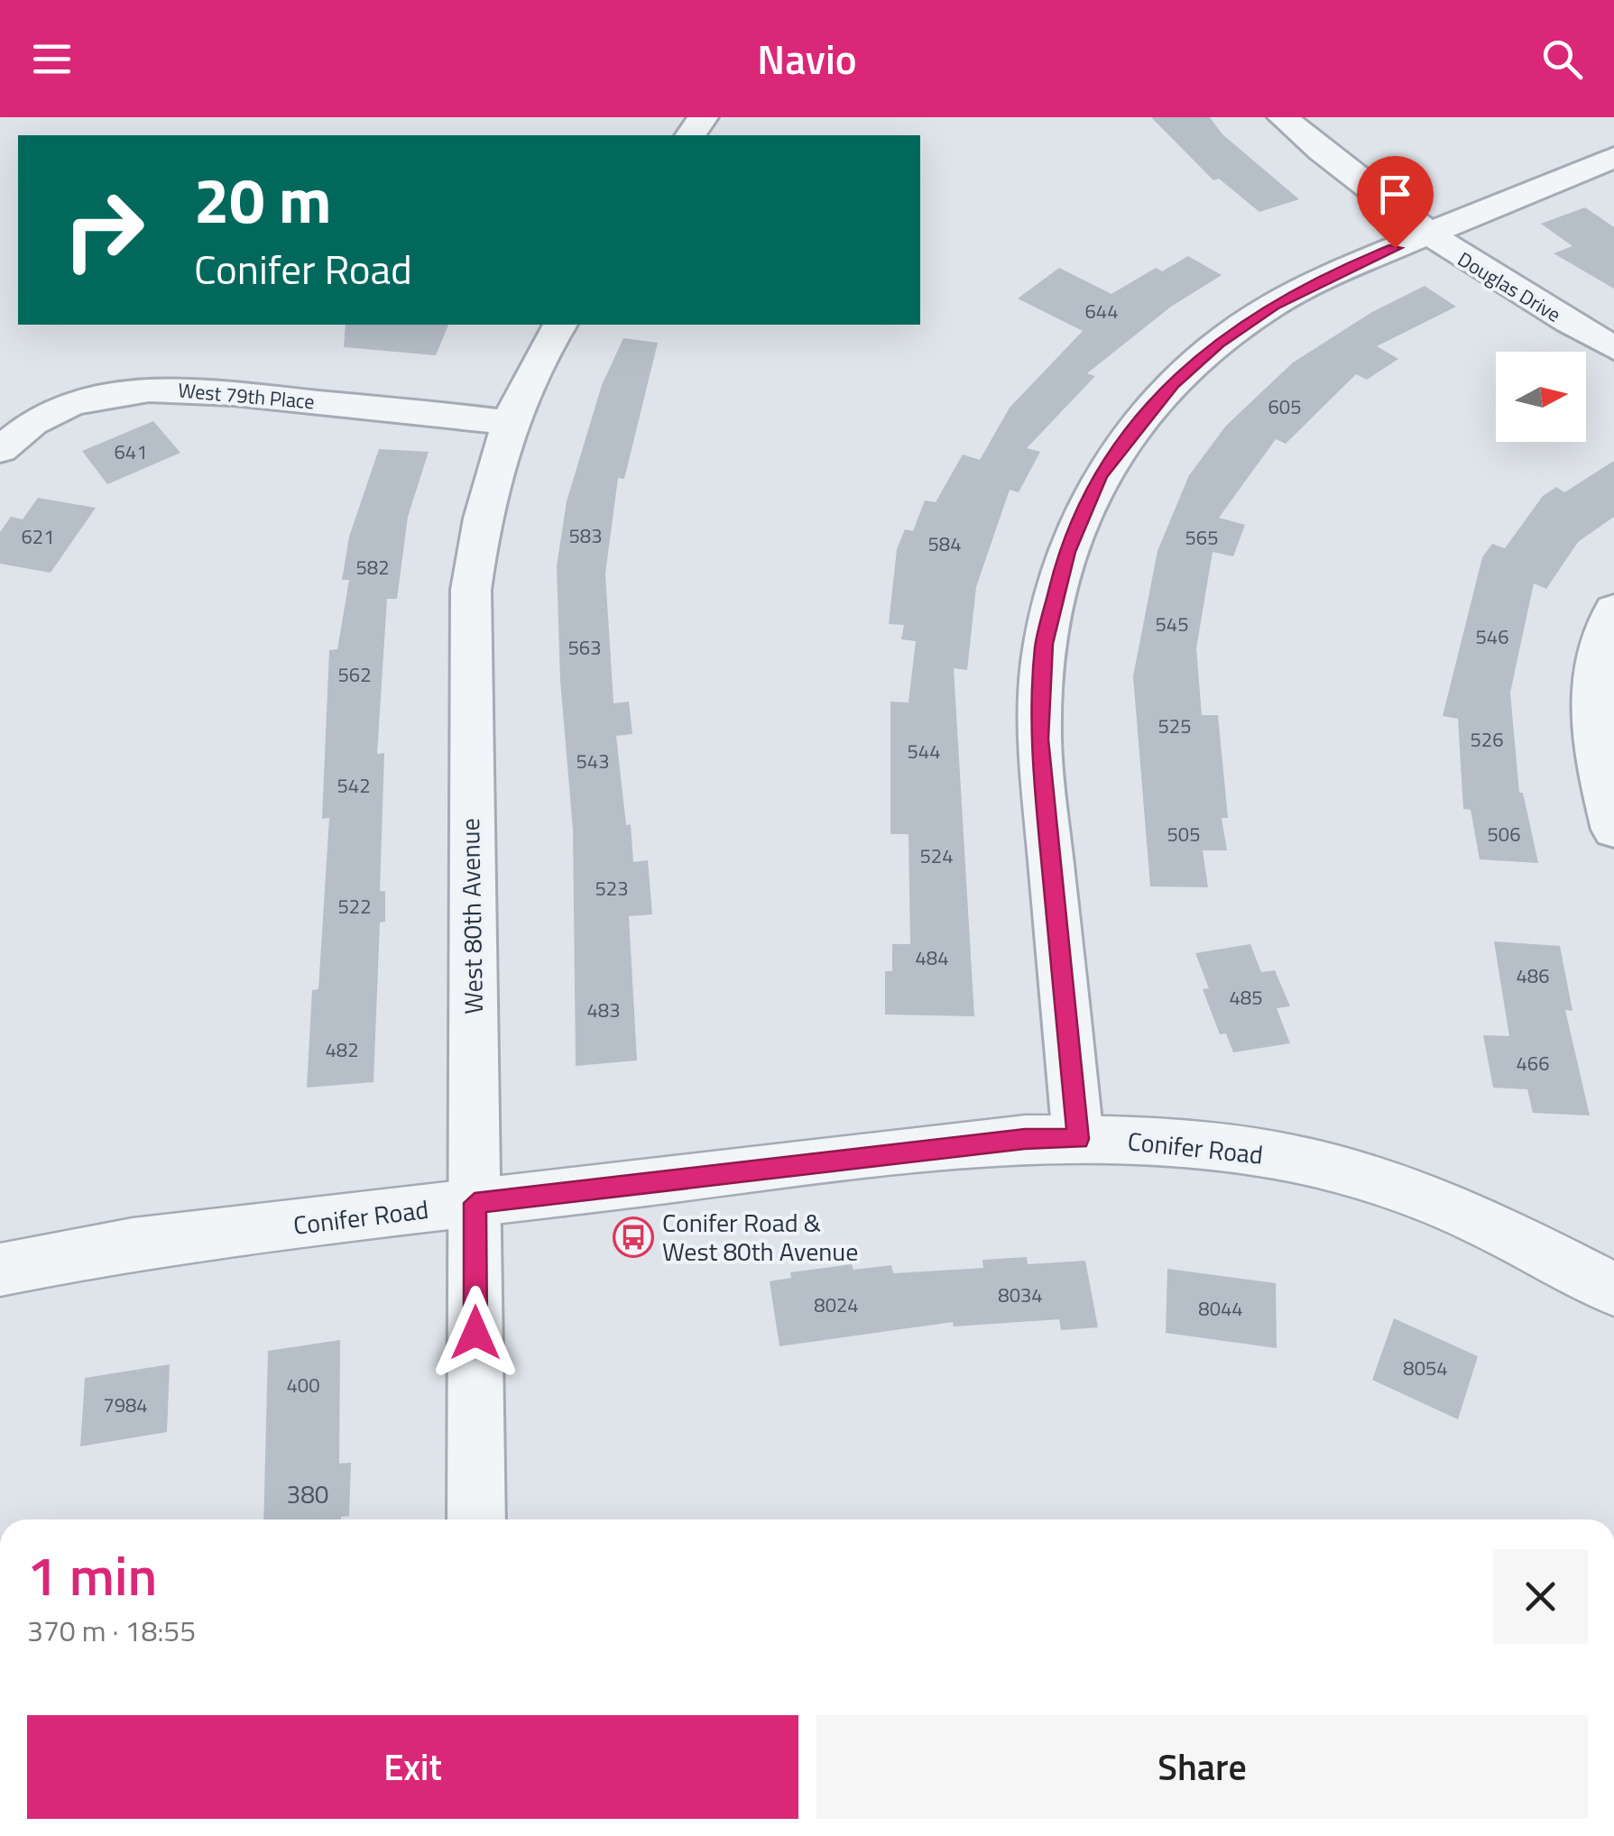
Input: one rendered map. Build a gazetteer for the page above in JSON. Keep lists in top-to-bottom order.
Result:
{
  "streets": {
    "street": [
      "Douglas Drive",
      "West 79th Place",
      "West 80th Avenue",
      "Conifer Road"
    ]
  },
  "crossings": [
    ["West 79th Place", "West 80th Avenue"],
    ["West 80th Avenue", "Conifer Road"]
  ],
  "places": {
    "bus stop": ["Conifer Road & West 80th Avenue"]
  },
  "house_numbers": [
    "644",
    "605",
    "641",
    "583",
    "621",
    "565",
    "584",
    "582",
    "545",
    "546",
    "563",
    "562",
    "525",
    "526",
    "544",
    "543",
    "542",
    "505",
    "506",
    "524",
    "523",
    "522",
    "484",
    "486",
    "485",
    "483",
    "482",
    "466",
    "8034",
    "8024",
    "8044",
    "8054",
    "400",
    "7984",
    "380"
  ],
  "north": "right",
  "page": {
    "header": "Navio",
    "turn": ["20 m", "Conifer Road"],
    "heading": ["1 min", "370 m · 18:55"],
    "buttons": ["Exit", "Share"]
  }
}
